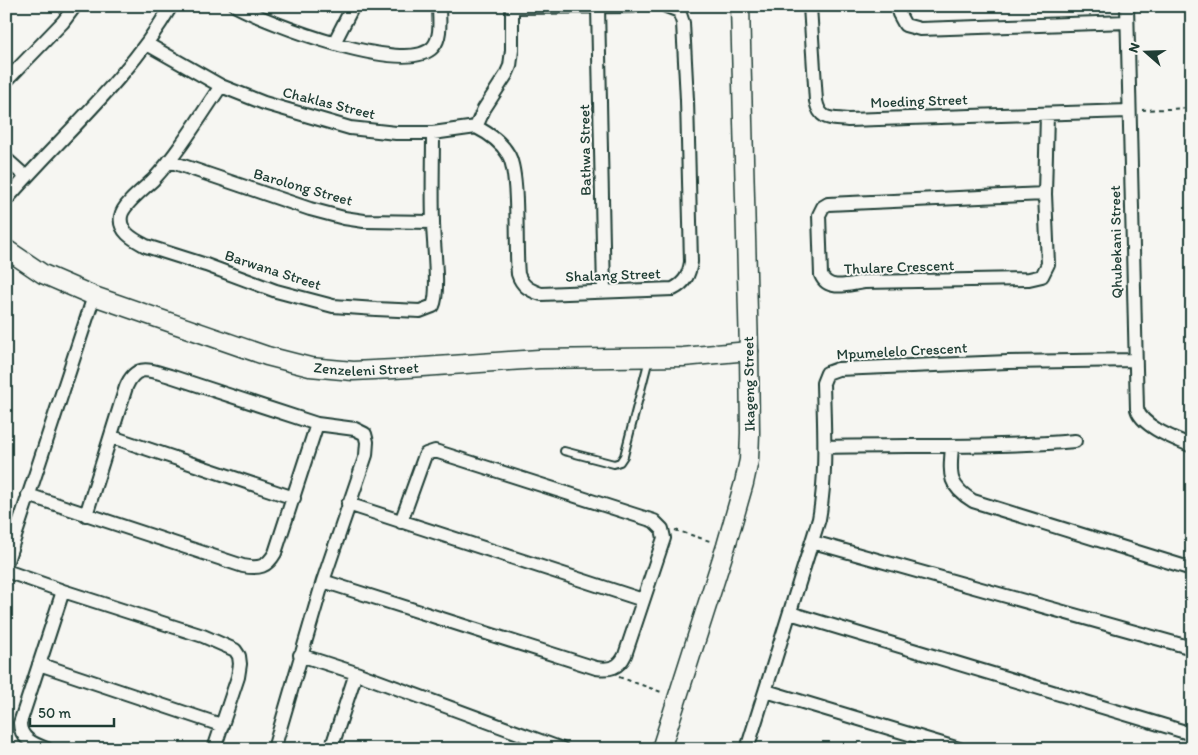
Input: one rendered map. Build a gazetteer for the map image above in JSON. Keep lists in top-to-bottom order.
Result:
{
  "streets": {
    "street": [
      "Moeding Street",
      "Chaklas Street",
      "Bathwa Street",
      "Barolong Street",
      "Qhubekani Street",
      "Thulare Crescent",
      "Barwana Street",
      "Shalang Street",
      "Mpumelelo Crescent",
      "Zenzeleni Street",
      "Ikageng Street"
    ]
  },
  "crossings": [
    ["Moeding Street", "Qhubekani Street"],
    ["Moeding Street", "Thulare Crescent"],
    ["Chaklas Street", "Barwana Street"],
    ["Chaklas Street", "Shalang Street"],
    ["Bathwa Street", "Shalang Street"],
    ["Barolong Street", "Barwana Street"],
    ["Qhubekani Street", "Mpumelelo Crescent"],
    ["Zenzeleni Street", "Ikageng Street"]
  ],
  "scale_bar": "50 m",
  "north": "left"
}
